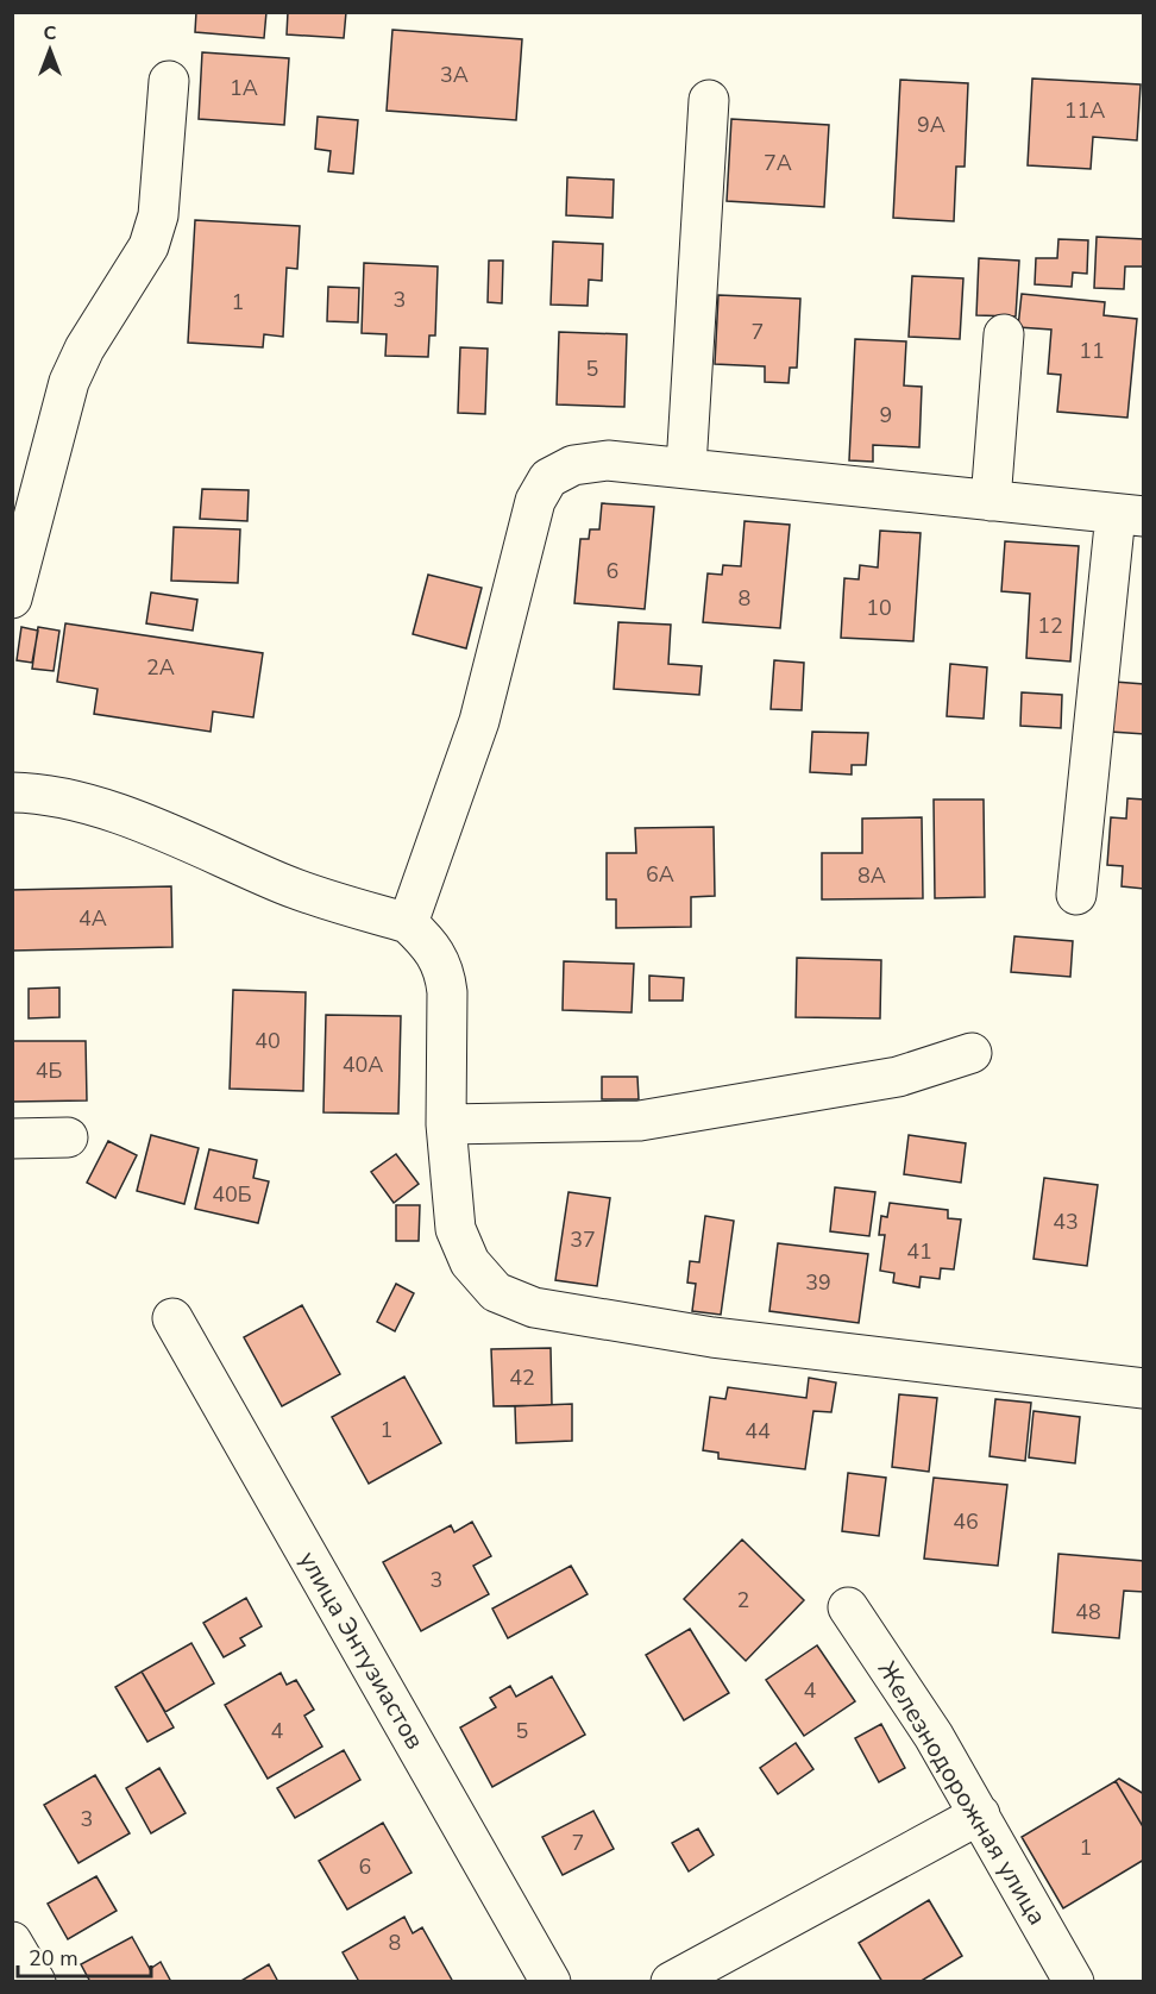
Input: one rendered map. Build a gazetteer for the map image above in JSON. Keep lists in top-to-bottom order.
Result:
{
  "streets": {
    "street": ["улица Энтузиастов", "Железнодорожная улица"]
  },
  "house_numbers": [
    "3А",
    "1А",
    "11А",
    "9А",
    "7А",
    "3",
    "1",
    "7",
    "11",
    "5",
    "9",
    "6",
    "8",
    "10",
    "12",
    "2А",
    "6А",
    "8А",
    "4А",
    "40",
    "40А",
    "4Б",
    "40Б",
    "43",
    "37",
    "41",
    "39",
    "42",
    "1",
    "44",
    "46",
    "3",
    "2",
    "48",
    "4",
    "4",
    "5",
    "3",
    "7",
    "1",
    "6",
    "8"
  ],
  "scale_bar": "20 m",
  "north": "top"
}
